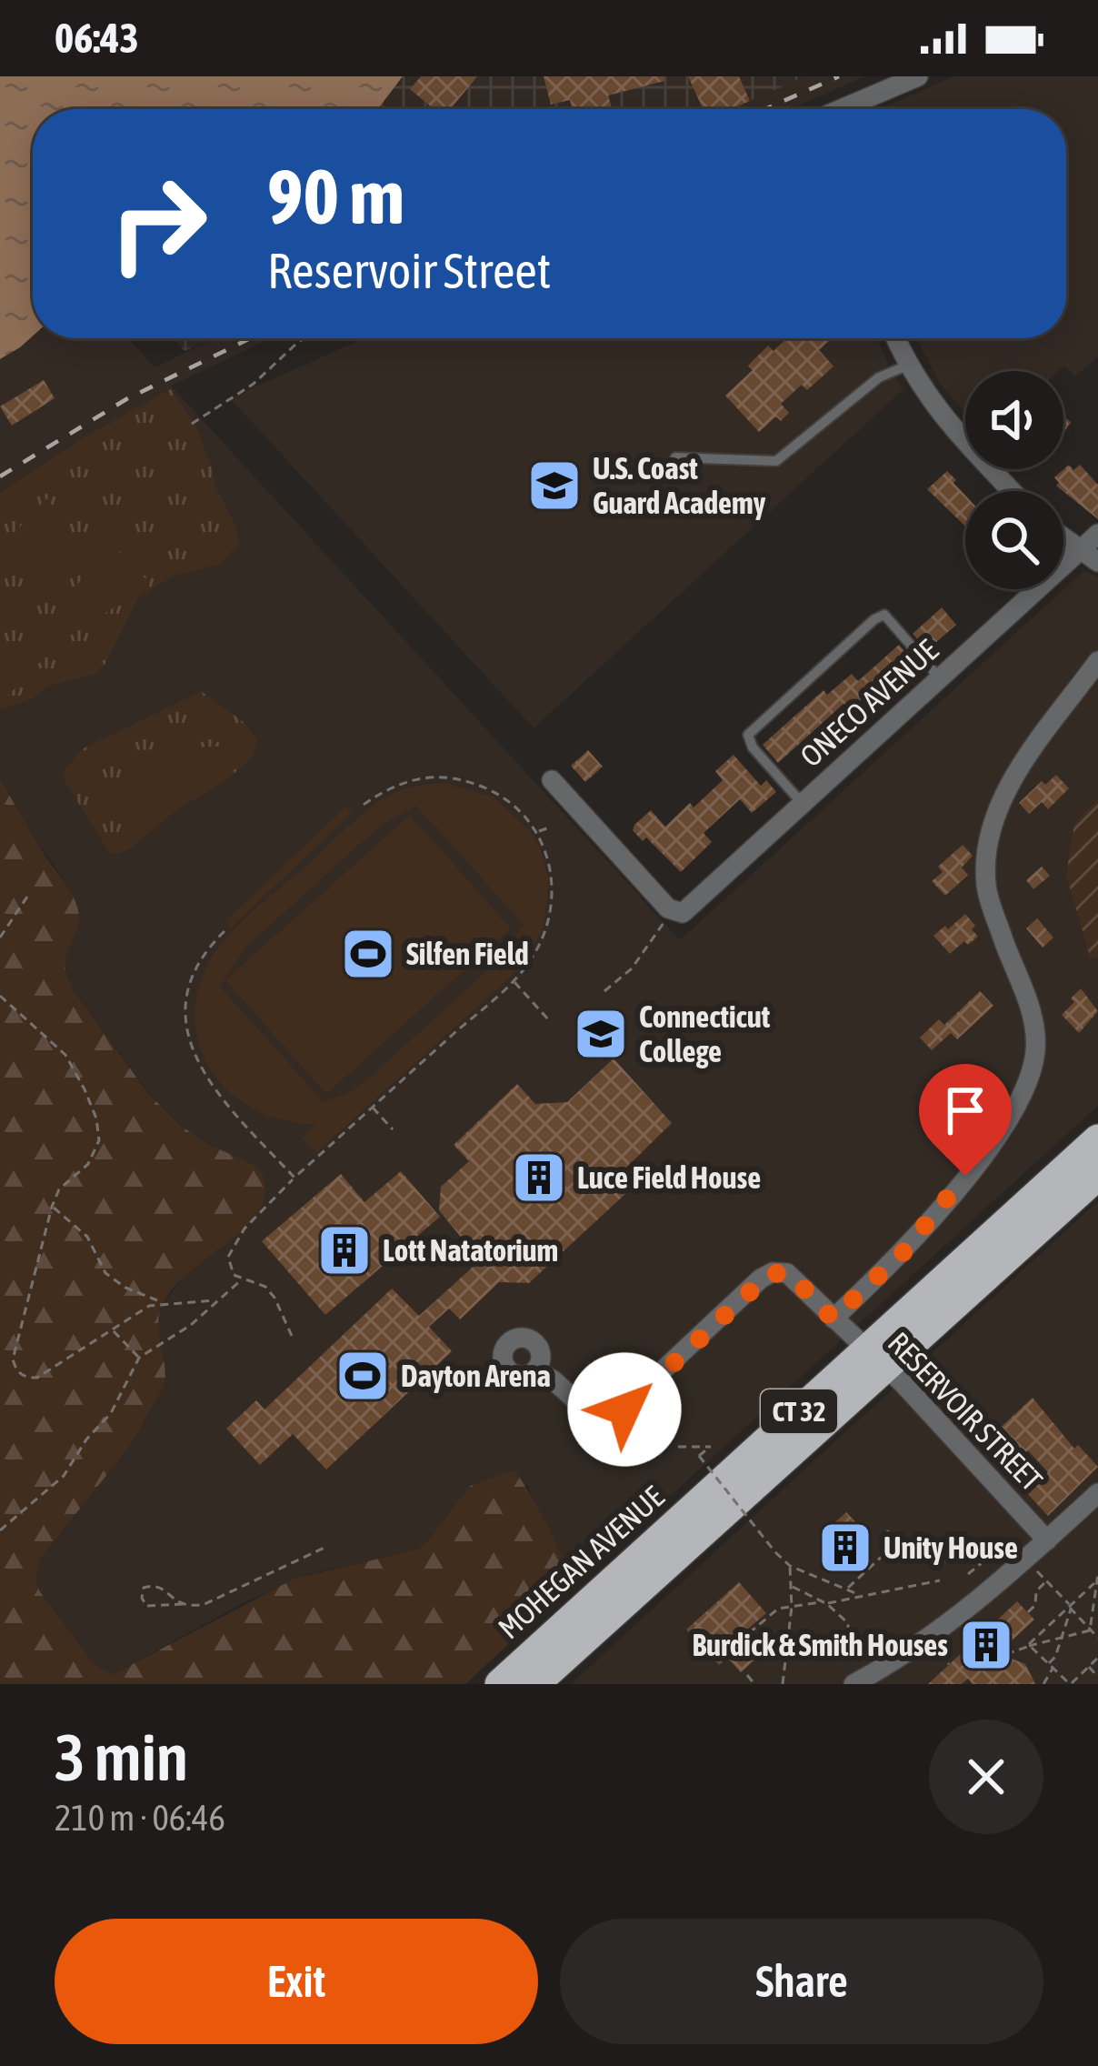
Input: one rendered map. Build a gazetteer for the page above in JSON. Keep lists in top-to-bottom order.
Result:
{
  "streets": {
    "highway": ["CT 32", "MOHEGAN AVENUE"],
    "street": ["ONECO AVENUE", "RESERVOIR STREET"]
  },
  "crossings": [
    ["RESERVOIR STREET", "MOHEGAN AVENUE"]
  ],
  "places": {
    "school or university": ["U.S. Coast Guard Academy", "Connecticut College"],
    "sports": ["Silfen Field", "Dayton Arena"],
    "building": [
      "Luce Field House",
      "Lott Natatorium",
      "Unity House",
      "Burdick & Smith Houses"
    ]
  },
  "page": {
    "status": "06:43",
    "turn": ["90 m", "Reservoir Street"],
    "heading": ["3 min", "210 m · 06:46"],
    "buttons": ["Exit", "Share"]
  }
}
